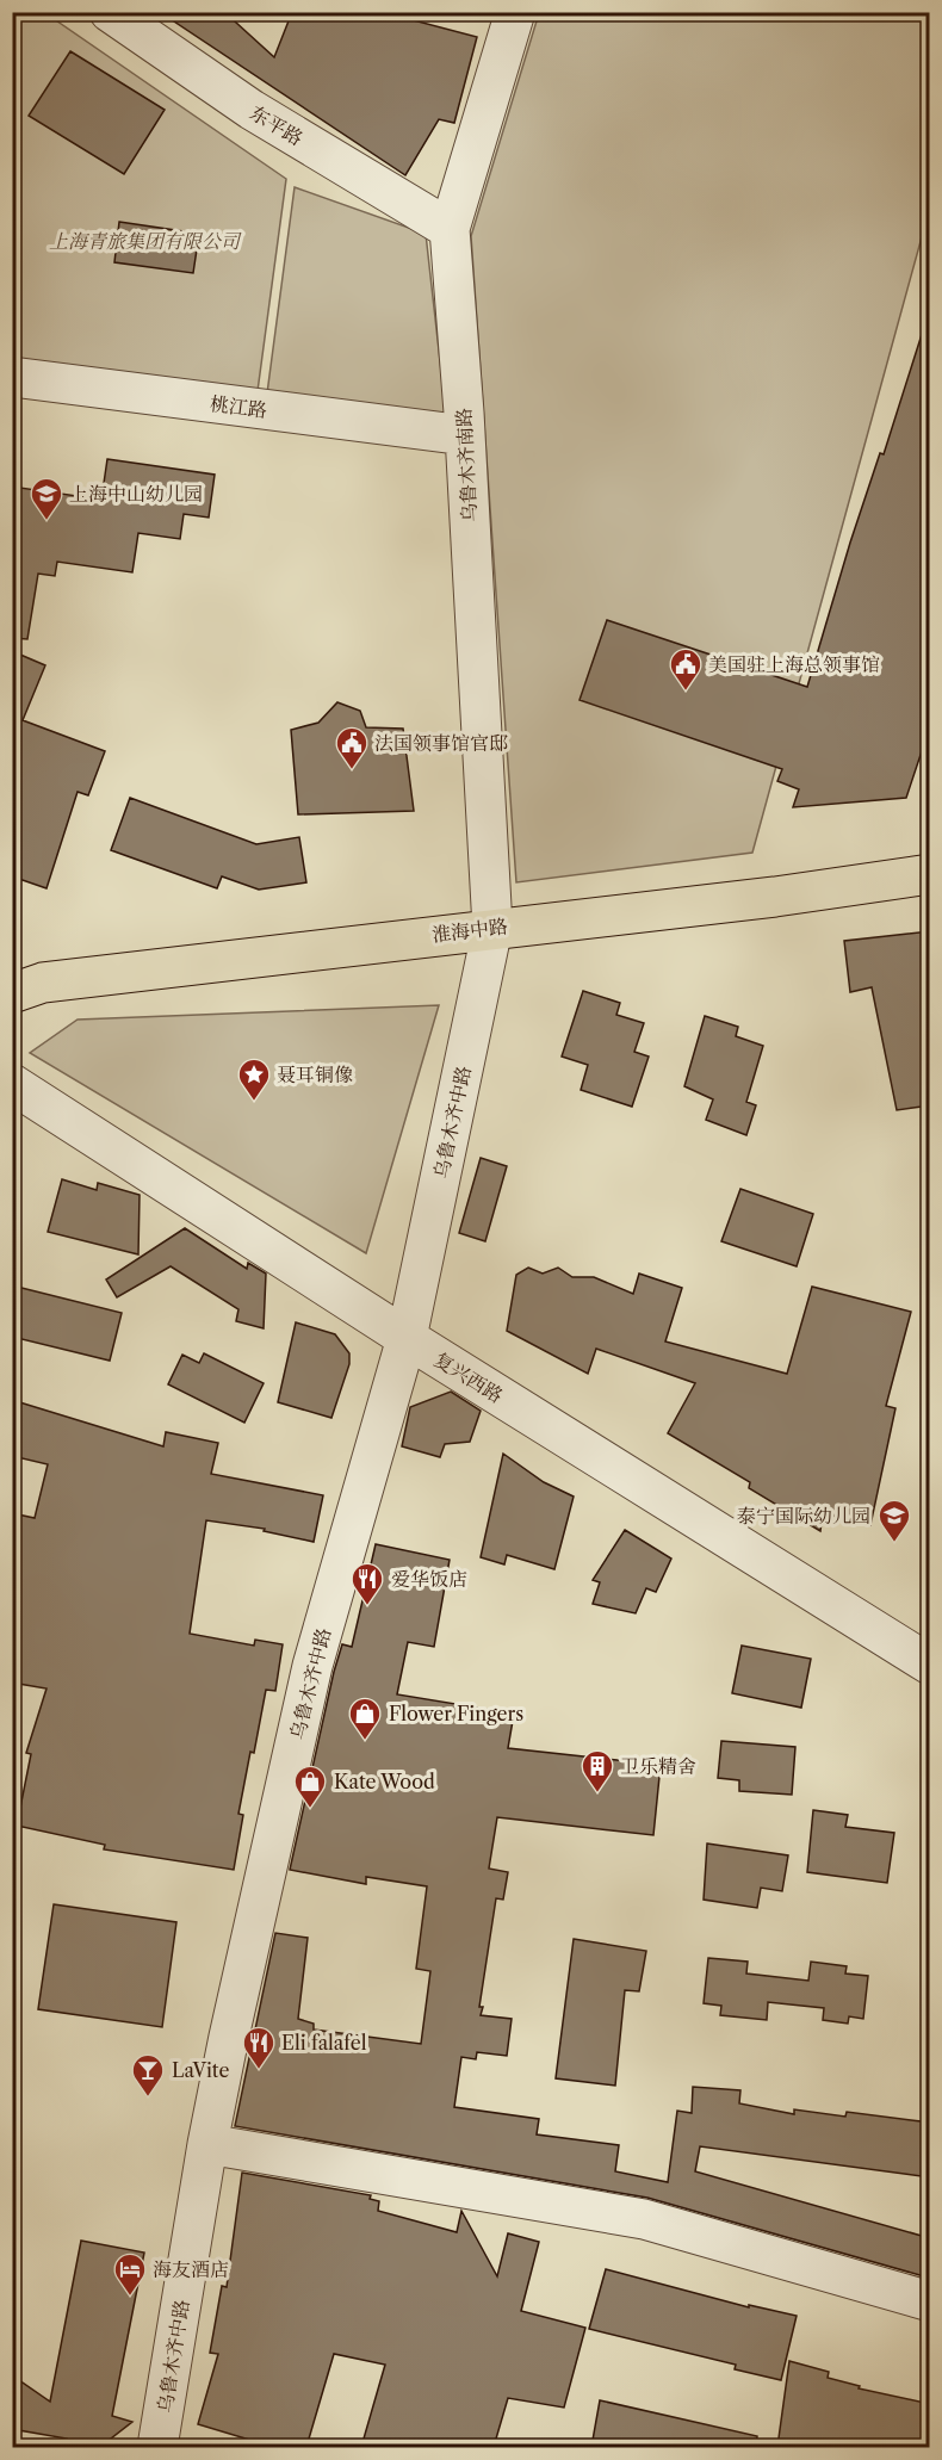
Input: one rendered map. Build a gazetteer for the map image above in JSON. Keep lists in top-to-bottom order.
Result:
{
  "streets": {
    "main road": ["淮海中路"],
    "street": [
      "东平路",
      "桃江路",
      "乌鲁木齐南路",
      "乌鲁木齐中路",
      "复兴西路"
    ]
  },
  "crossings": [
    ["东平路", "乌鲁木齐南路"],
    ["桃江路", "乌鲁木齐南路"],
    ["乌鲁木齐南路", "淮海中路"],
    ["乌鲁木齐南路", "乌鲁木齐中路"],
    ["淮海中路", "乌鲁木齐中路"],
    ["乌鲁木齐中路", "复兴西路"]
  ],
  "parks": ["上海青旅集团有限公司"],
  "places": {
    "school or university": ["上海中山幼儿园", "泰宁国际幼儿园"],
    "public building": ["美国驻上海总领事馆", "法国领事馆官邸"],
    "place": ["聂耳铜像"],
    "restaurant": ["爱华饭店", "Eli falafel"],
    "shop": ["Flower Fingers", "Kate Wood"],
    "building": ["卫乐精舍"],
    "bar": ["LaVite"],
    "hotel": ["海友酒店"]
  }
}
